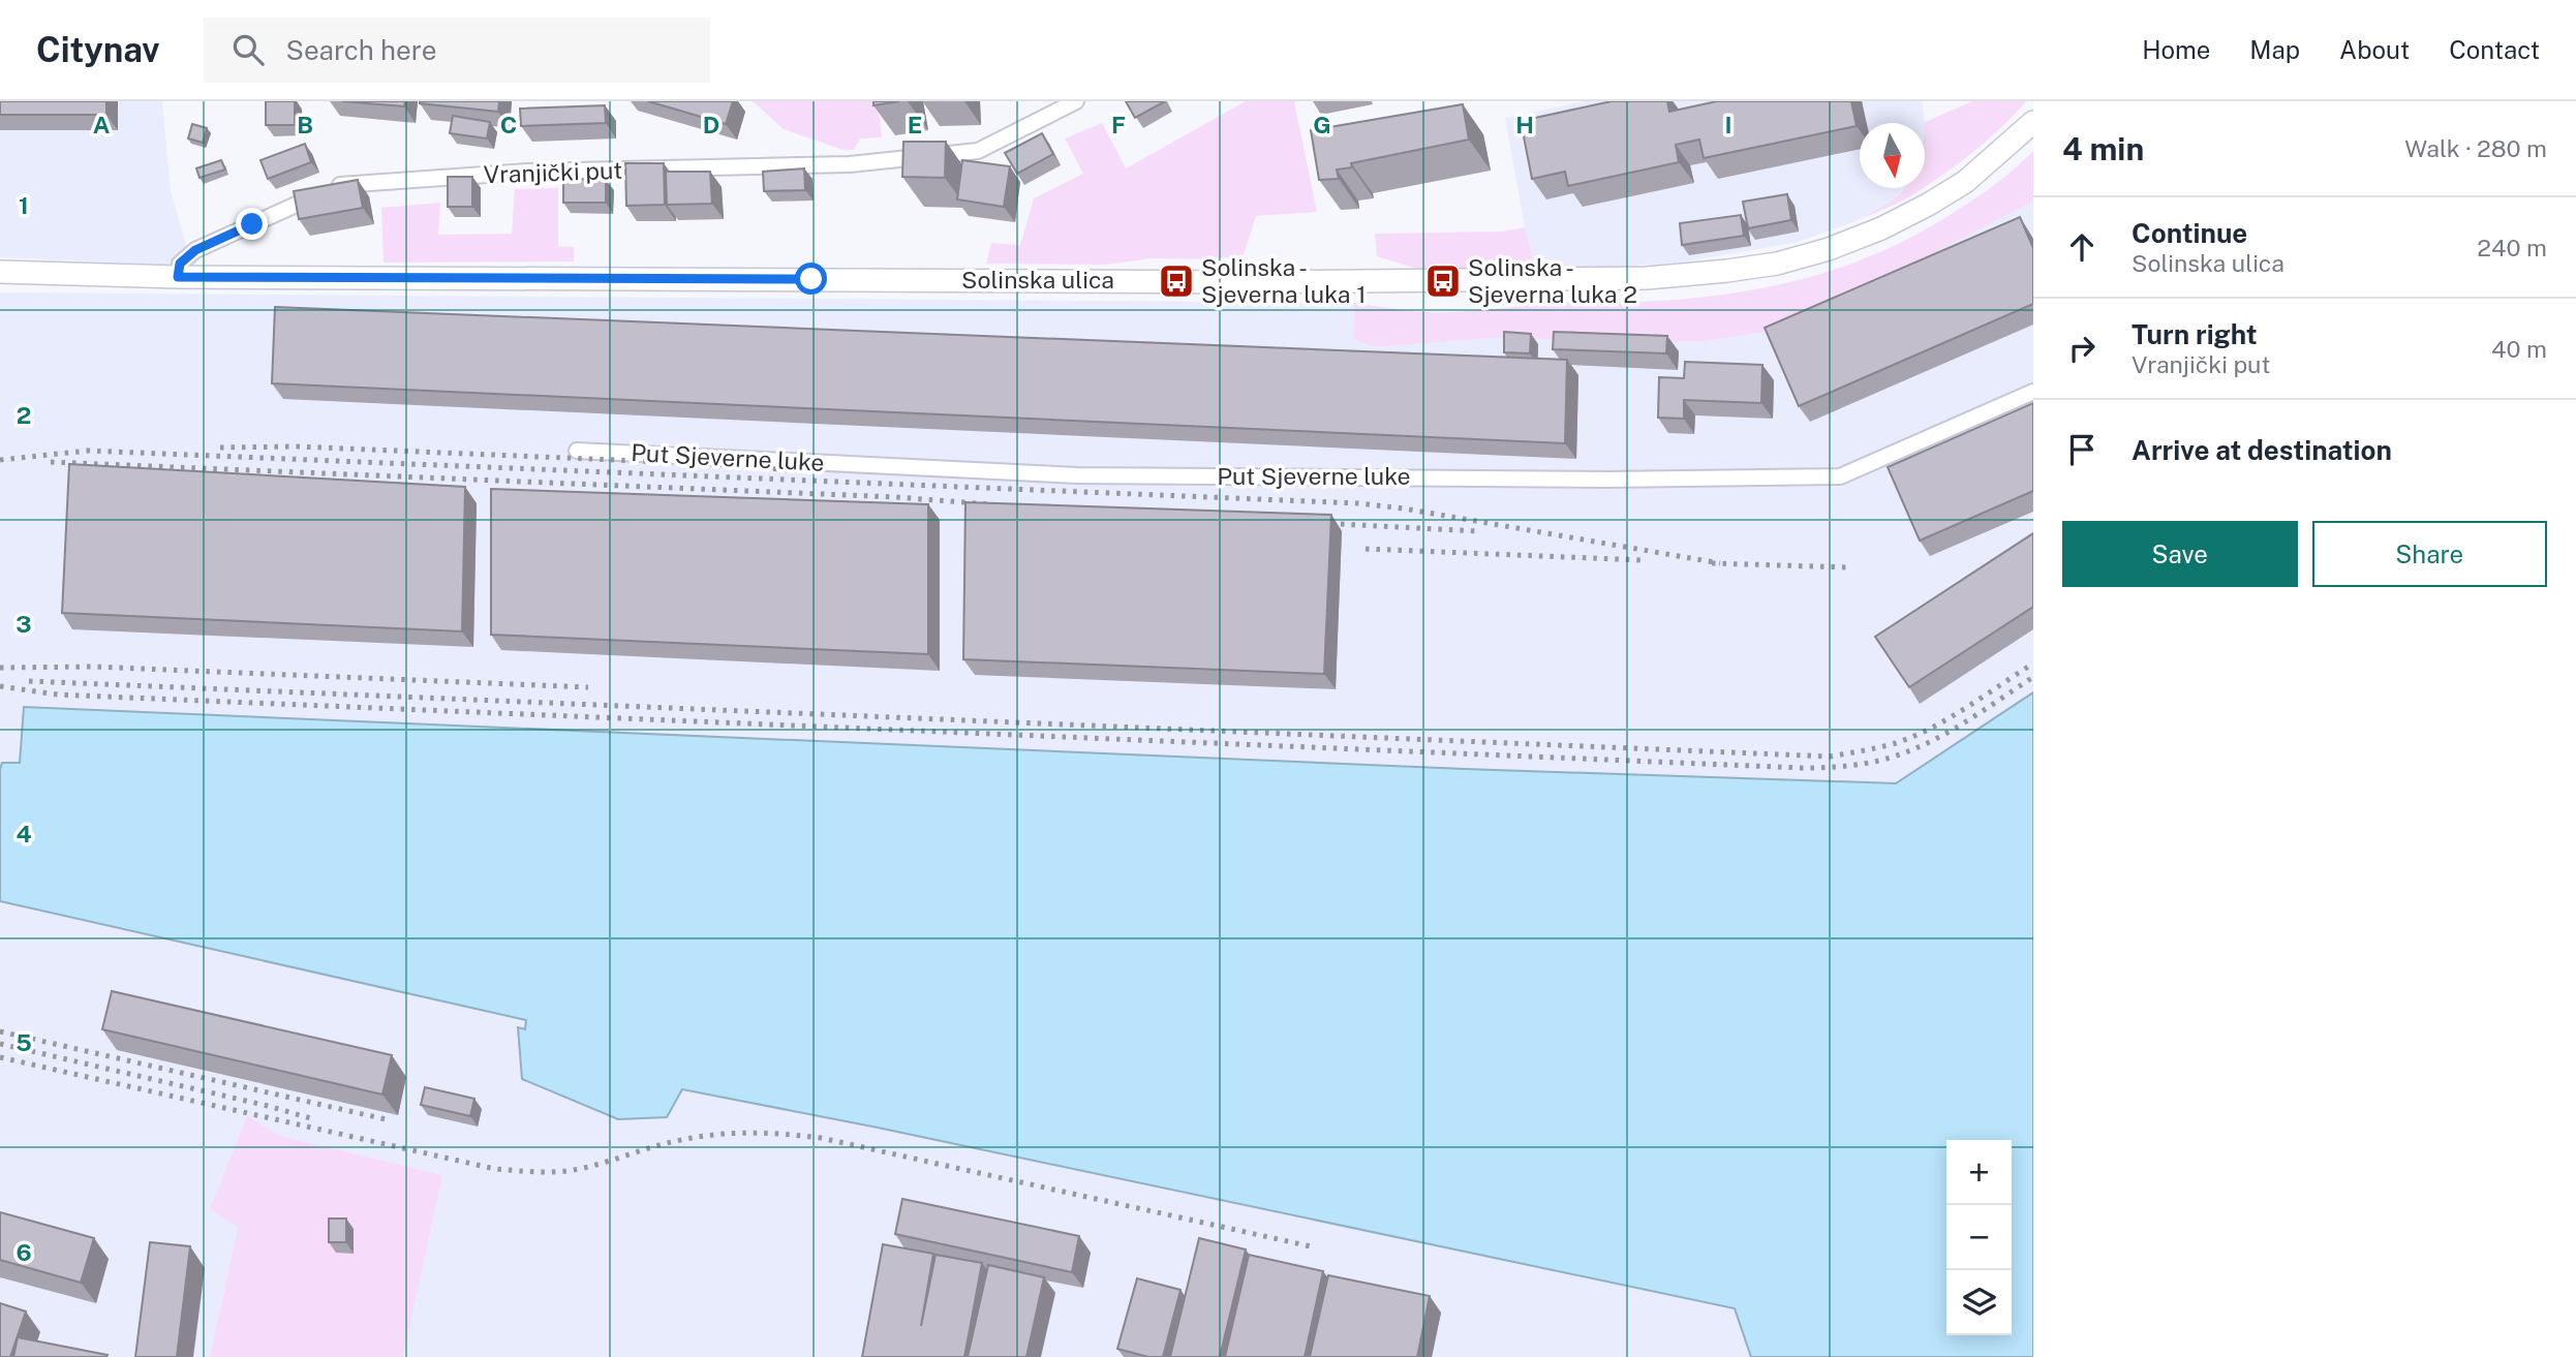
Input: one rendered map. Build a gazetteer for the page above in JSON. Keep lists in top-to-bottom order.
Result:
{
  "streets": {
    "main road": ["Solinska ulica"],
    "street": ["Vranjički put", "Put Sjeverne luke"]
  },
  "crossings": [
    ["Vranjički put", "Solinska ulica"]
  ],
  "places": {
    "bus stop": ["Solinska - Sjeverna luka 1", "Solinska - Sjeverna luka 2"]
  },
  "north": "bottom",
  "page": {
    "header": "Citynav",
    "search": "Search here",
    "nav": [
      "Home",
      "Map",
      "About",
      "Contact"
    ],
    "heading": ["4 min", "Walk · 280 m"],
    "list": [
      ["Continue", "Solinska ulica", "240 m"],
      ["Turn right", "Vranjički put", "40 m"],
      "Arrive at destination"
    ],
    "buttons": ["Save", "Share"],
    "map_buttons": ["+", "−"]
  },
  "grid": {
    "columns": [
      "A",
      "B",
      "C",
      "D",
      "E",
      "F",
      "G",
      "H",
      "I"
    ],
    "rows": [
      "1",
      "2",
      "3",
      "4",
      "5",
      "6"
    ]
  }
}
